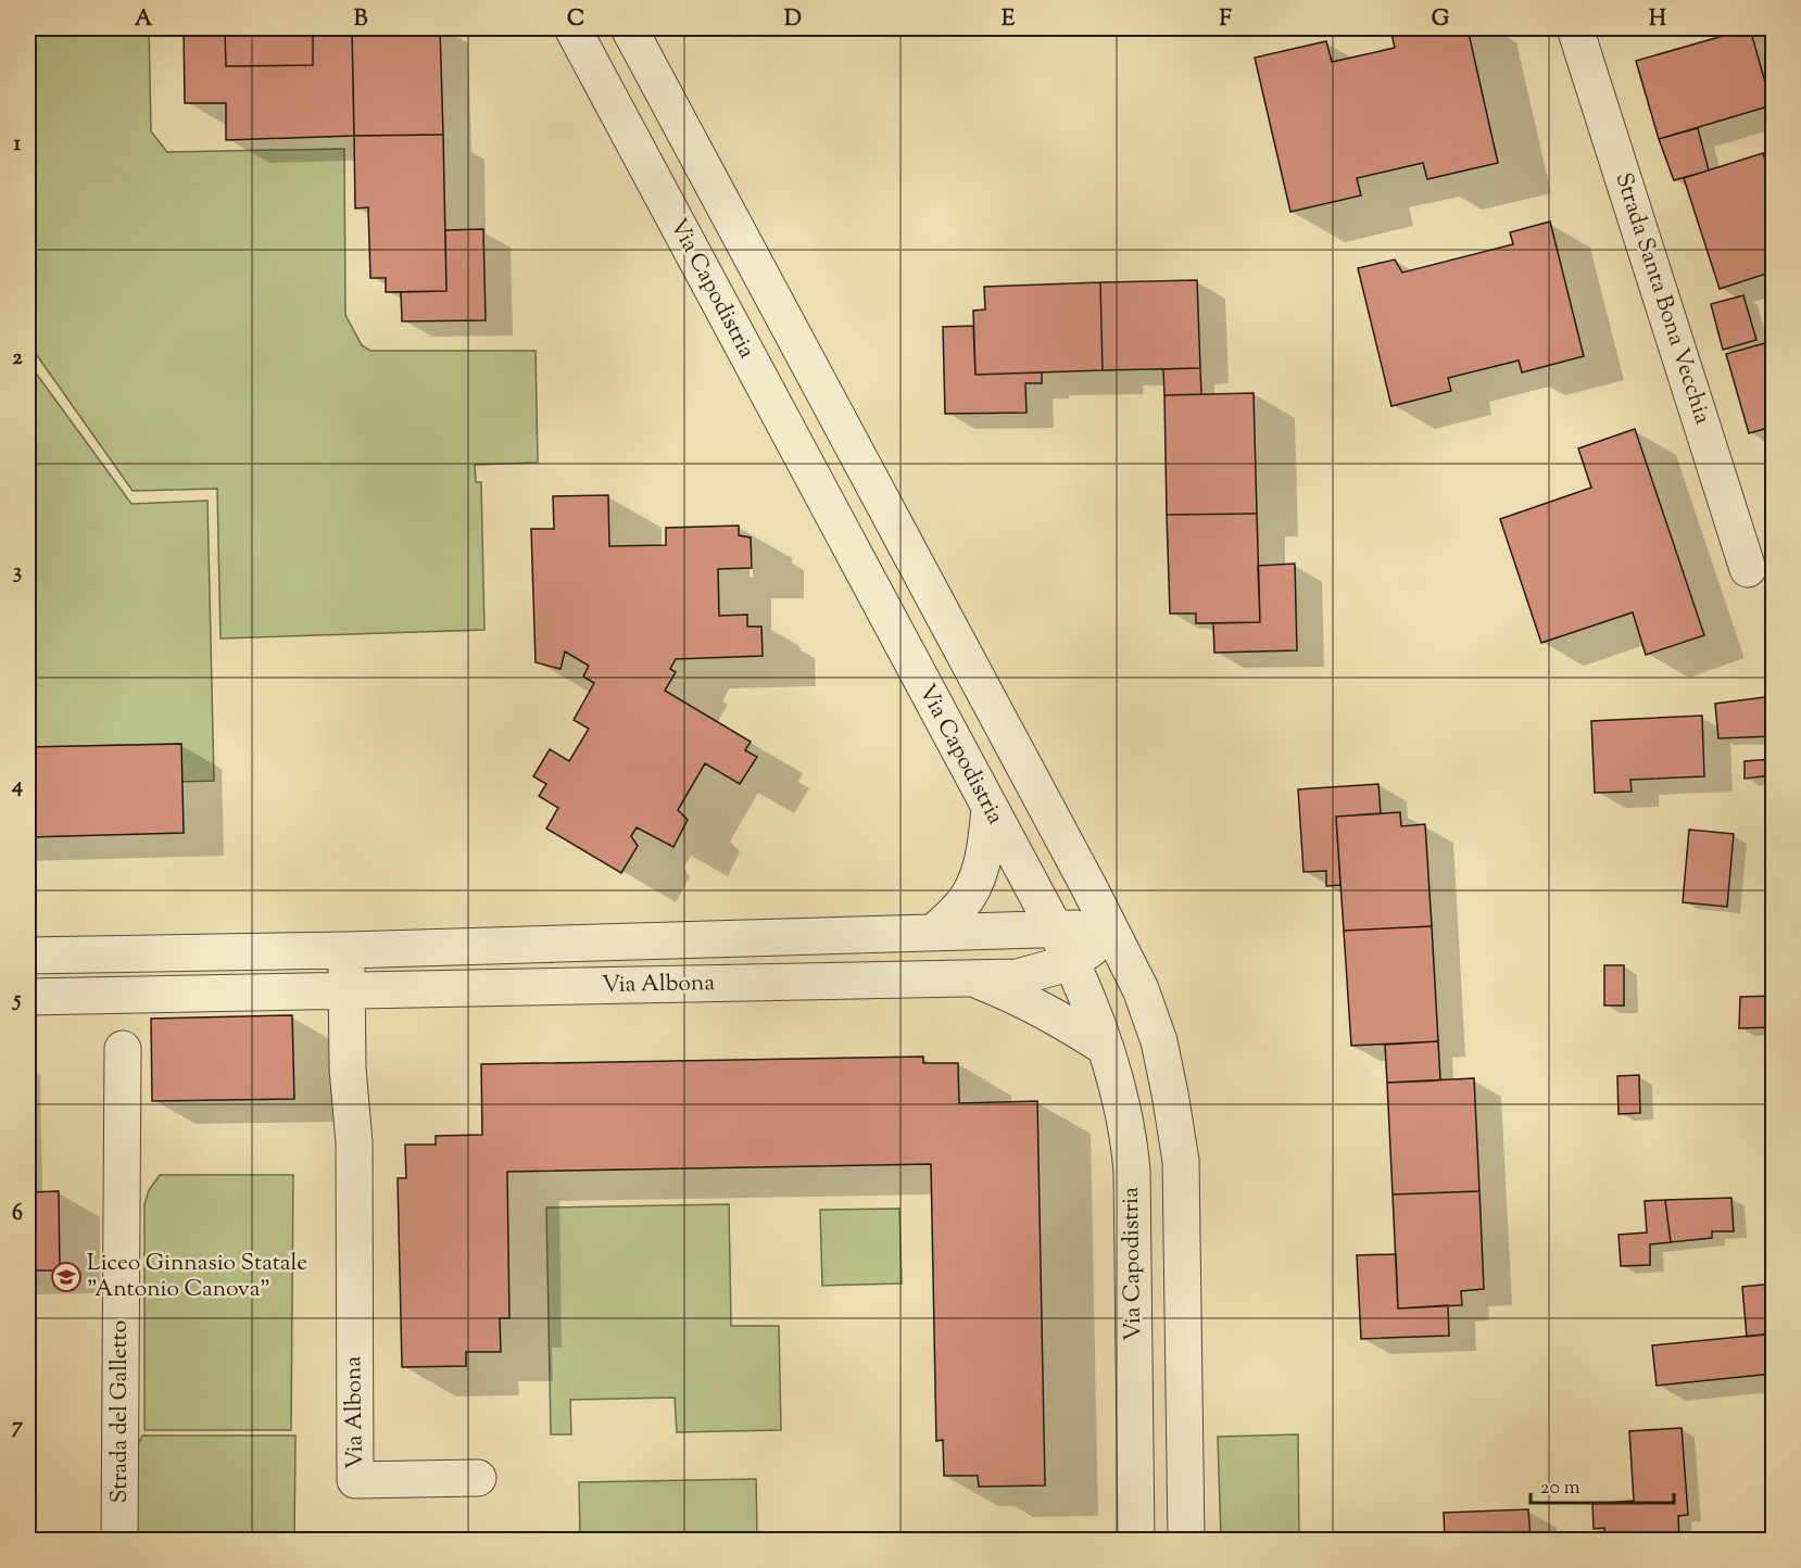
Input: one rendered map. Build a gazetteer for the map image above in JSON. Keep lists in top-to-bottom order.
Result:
{
  "streets": {
    "street": [
      "Via Capodistria",
      "Strada Santa Bona Vecchia",
      "Via Albona",
      "Strada del Galletto"
    ]
  },
  "crossings": [
    ["Via Capodistria", "Via Albona"]
  ],
  "places": {
    "school or university": ["Liceo Ginnasio Statale \"Antonio Canova\""]
  },
  "scale_bar": "20 m",
  "grid": {
    "columns": [
      "A",
      "B",
      "C",
      "D",
      "E",
      "F",
      "G",
      "H"
    ],
    "rows": [
      "1",
      "2",
      "3",
      "4",
      "5",
      "6",
      "7"
    ]
  }
}
